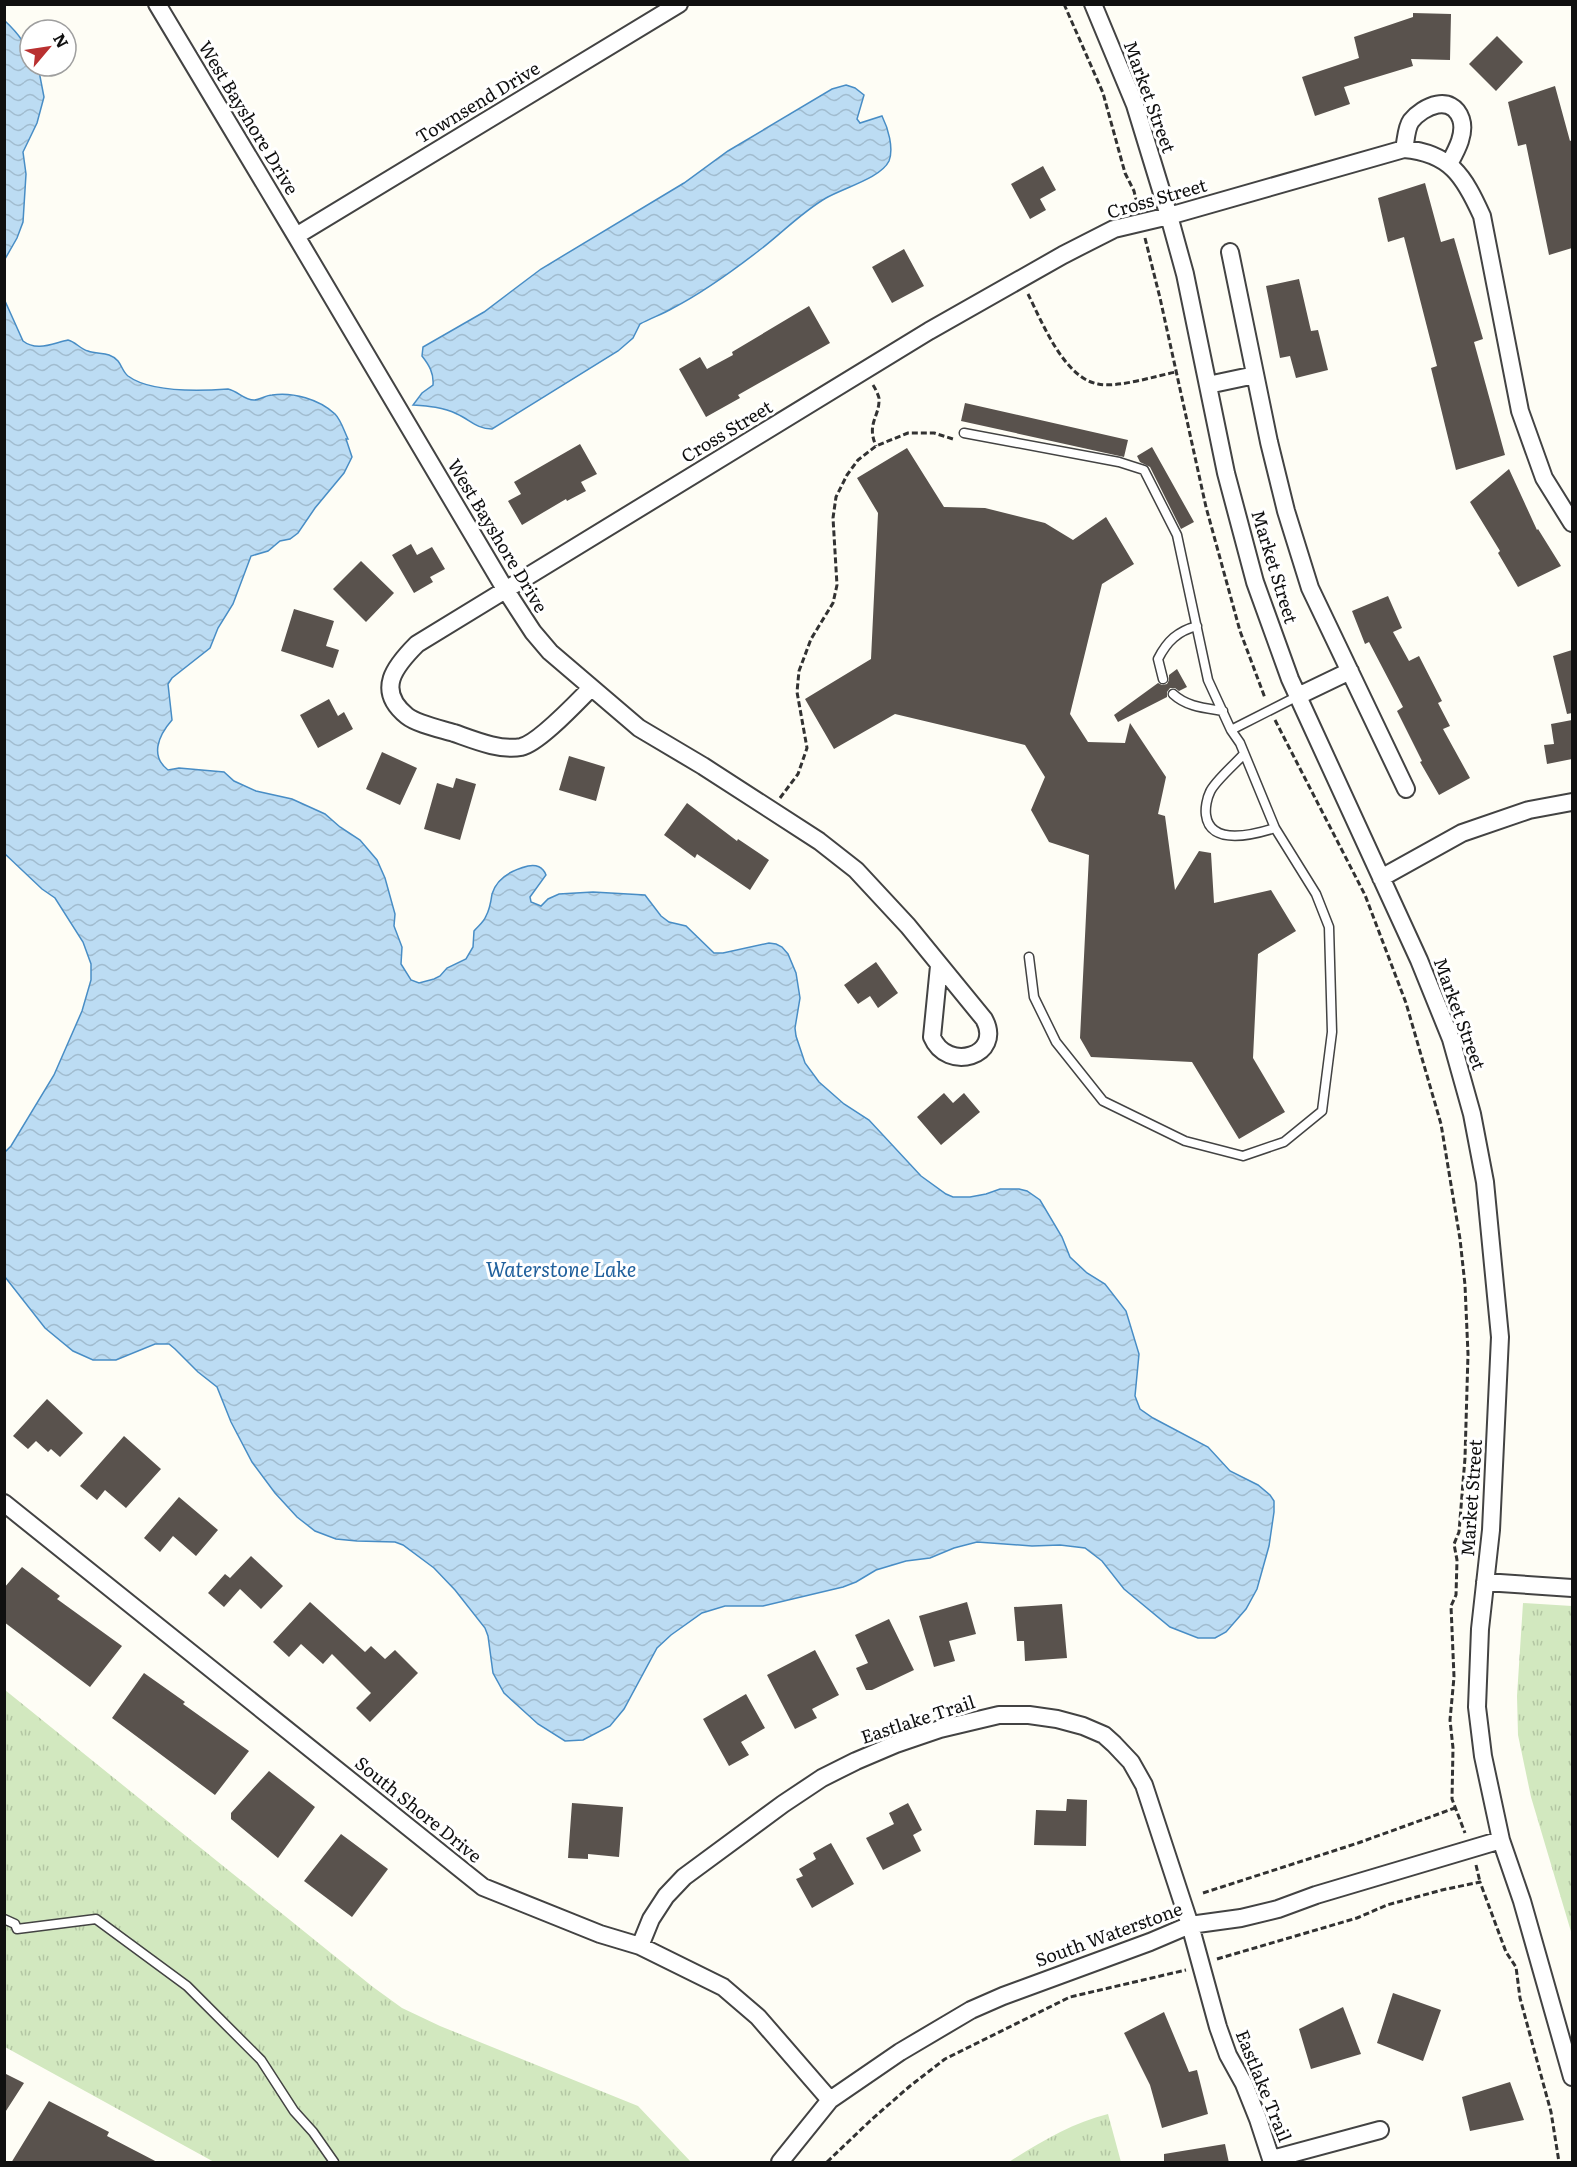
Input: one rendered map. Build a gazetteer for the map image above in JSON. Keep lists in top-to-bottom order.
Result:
{
  "streets": {
    "street": [
      "Market Street",
      "Townsend Drive",
      "West Bayshore Drive",
      "Cross Street",
      "Eastlake Trail",
      "South Shore Drive",
      "South Waterstone"
    ]
  },
  "crossings": [
    ["Market Street", "Cross Street"],
    ["Market Street", "South Waterstone"],
    ["Townsend Drive", "West Bayshore Drive"],
    ["West Bayshore Drive", "Cross Street"],
    ["Eastlake Trail", "South Shore Drive"],
    ["Eastlake Trail", "South Waterstone"],
    ["South Shore Drive", "South Waterstone"]
  ],
  "water": ["Waterstone Lake"],
  "north": "top right"
}
